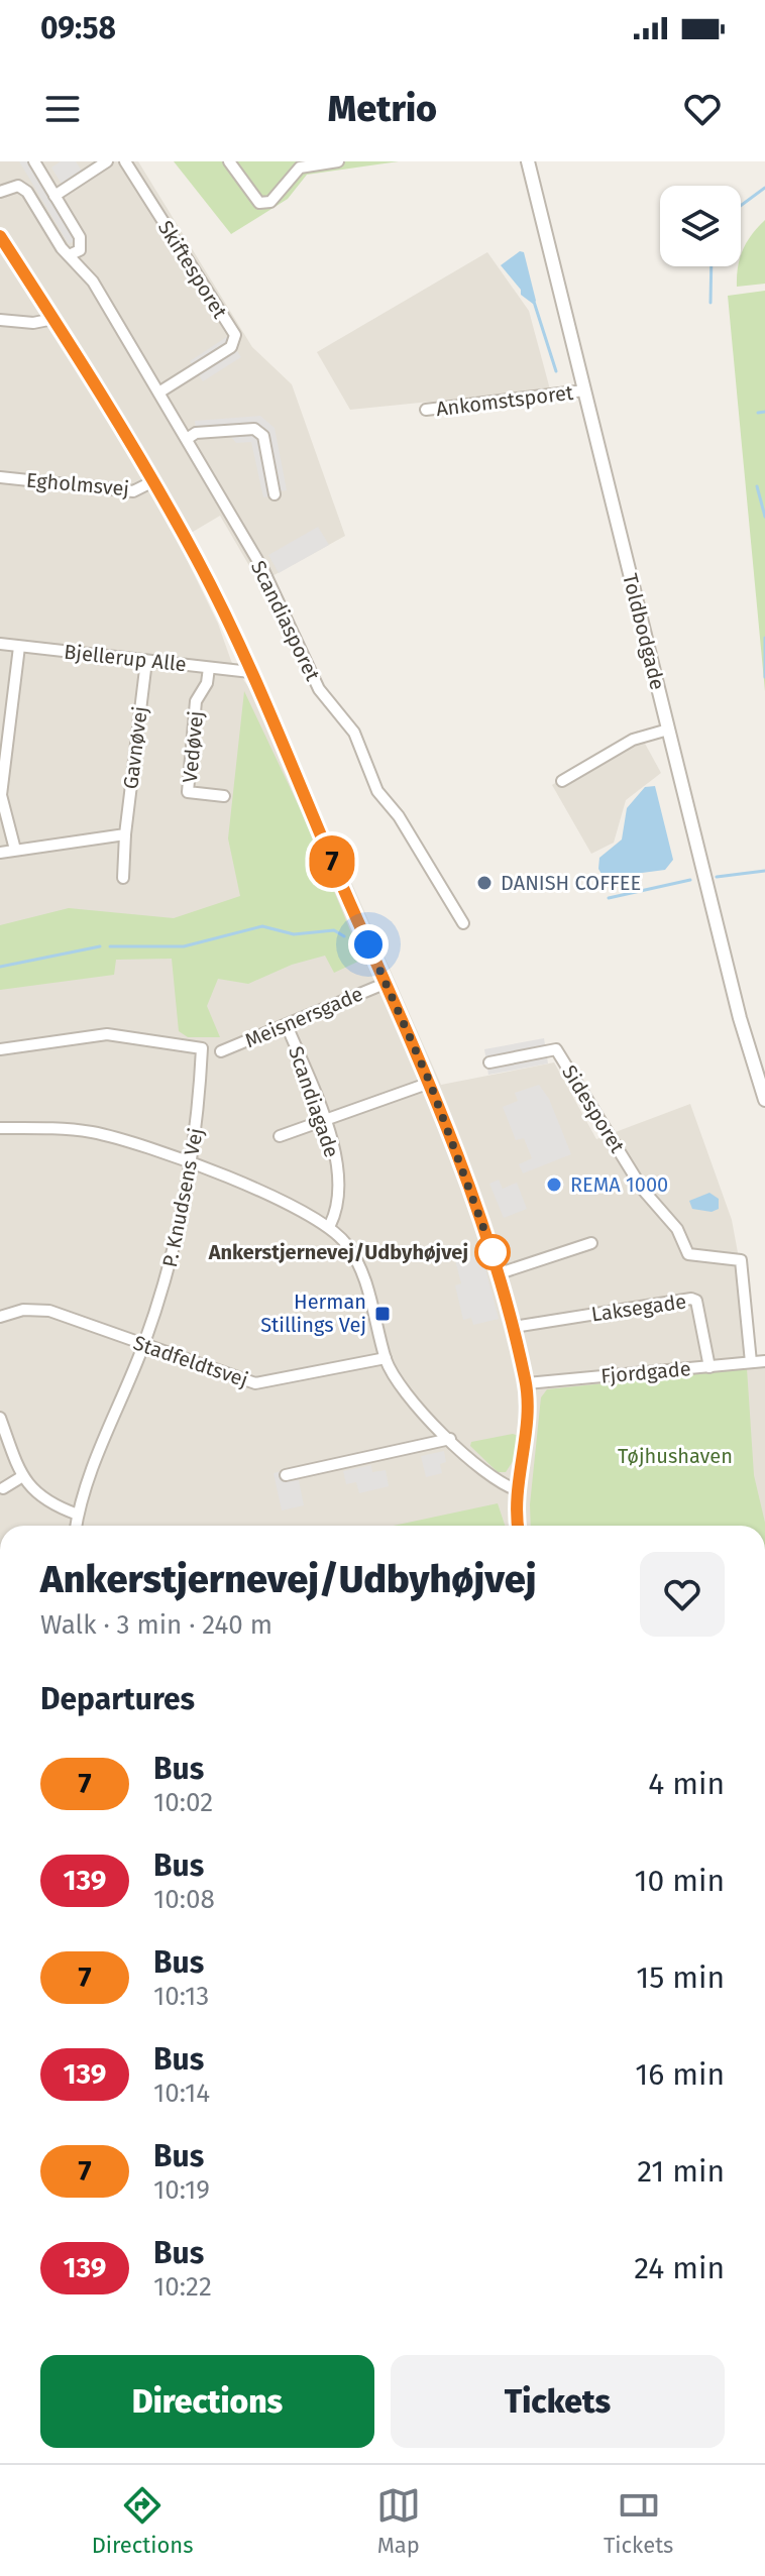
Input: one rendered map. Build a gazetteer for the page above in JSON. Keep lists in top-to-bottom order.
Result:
{
  "streets": {
    "street": [
      "Skiftesporet",
      "Ankomstsporet",
      "Egholmsvej",
      "Scandiasporet",
      "Toldbodgade",
      "Bjellerup Alle",
      "Vedøvej",
      "Gavnøvej",
      "Meisnersgade",
      "Scandiagade",
      "Sidesporet",
      "P. Knudsens Vej",
      "Laksegade",
      "Stadfeldtsvej",
      "Fjordgade"
    ]
  },
  "crossings": [
    ["Skiftesporet", "Scandiasporet"],
    ["Ankomstsporet", "Toldbodgade"],
    ["Bjellerup Alle", "Vedøvej"],
    ["Bjellerup Alle", "Gavnøvej"],
    ["Meisnersgade", "Scandiagade"],
    ["Sidesporet", "Fjordgade"],
    ["P. Knudsens Vej", "Stadfeldtsvej"],
    ["Laksegade", "Fjordgade"]
  ],
  "parks": ["Tøjhushaven"],
  "places": {
    "other": ["DANISH COFFEE", "REMA 1000", "Ankerstjernevej/Udbyhøjvej"],
    "transit": ["Herman Stillings Vej"]
  },
  "lines": ["bus line 7"],
  "page": {
    "status": "09:58",
    "header": "Metrio",
    "on_map": "7",
    "heading": [
      ["Ankerstjernevej/Udbyhøjvej", "Walk · 3 min · 240 m"],
      "Departures"
    ],
    "list": [
      {
        "mark": "7",
        "name": "Bus",
        "note": "10:02",
        "value": "4 min"
      },
      {
        "mark": "139",
        "name": "Bus",
        "note": "10:08",
        "value": "10 min"
      },
      {
        "mark": "7",
        "name": "Bus",
        "note": "10:13",
        "value": "15 min"
      },
      {
        "mark": "139",
        "name": "Bus",
        "note": "10:14",
        "value": "16 min"
      },
      {
        "mark": "7",
        "name": "Bus",
        "note": "10:19",
        "value": "21 min"
      },
      {
        "mark": "139",
        "name": "Bus",
        "note": "10:22",
        "value": "24 min"
      }
    ],
    "buttons": ["Directions", "Tickets"],
    "tabs": ["Directions", "Map", "Tickets"]
  }
}
